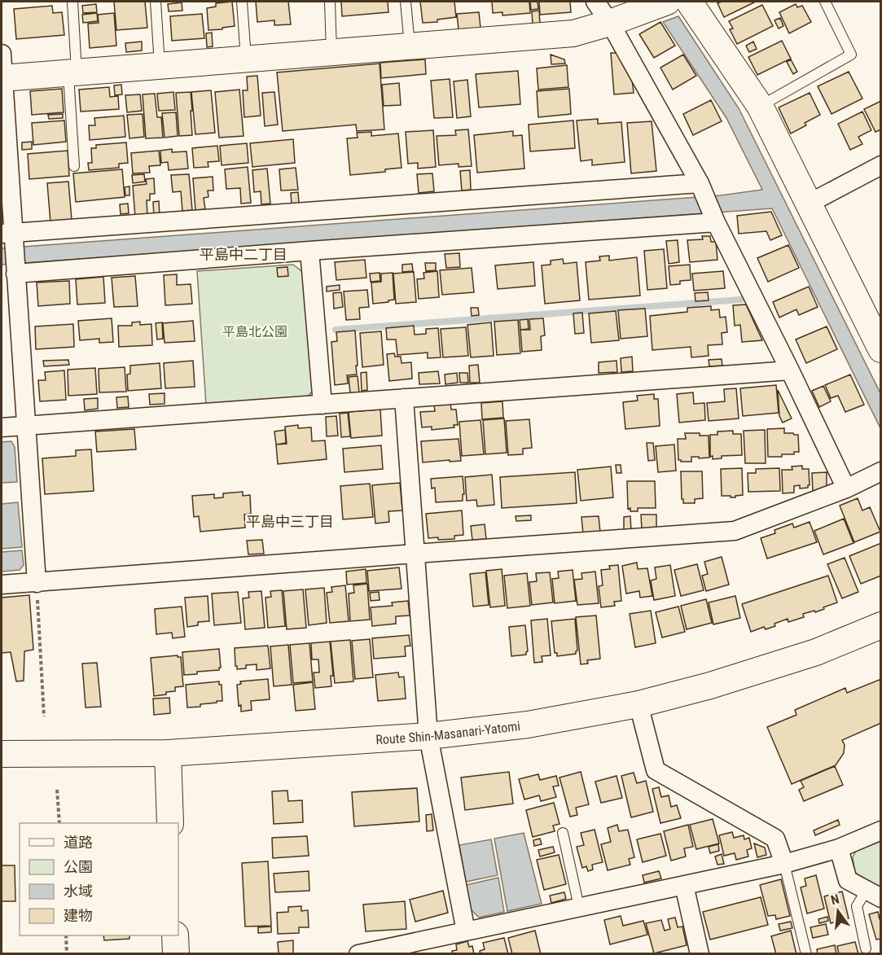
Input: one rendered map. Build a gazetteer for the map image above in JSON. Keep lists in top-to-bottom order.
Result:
{
  "streets": {
    "street": ["Route Shin-Masanari-Yatomi"]
  },
  "districts": ["平島中二丁目", "平島中三丁目"],
  "parks": ["平島北公園"],
  "legend": [
    "道路",
    "公園",
    "水域",
    "建物"
  ],
  "north": "top"
}
